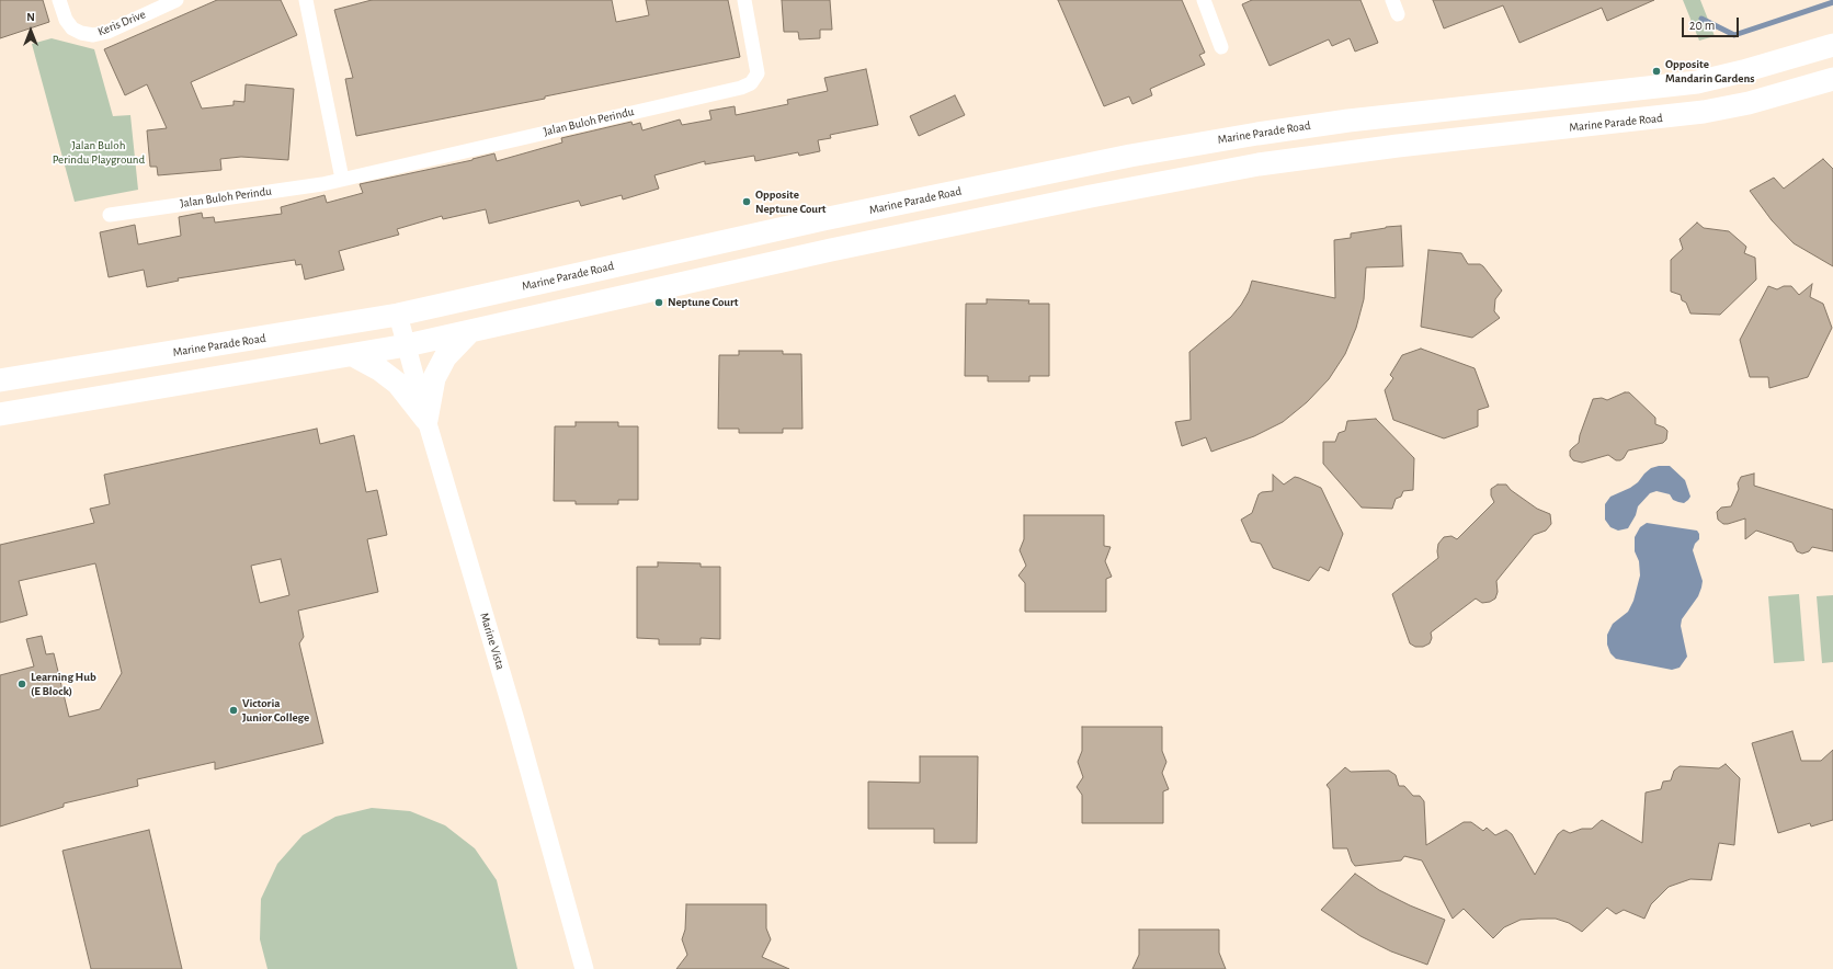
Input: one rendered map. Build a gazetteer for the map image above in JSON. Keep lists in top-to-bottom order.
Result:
{
  "streets": {
    "main road": ["Marine Parade Road"],
    "street": ["Keris Drive", "Jalan Buloh Perindu", "Marine Vista"]
  },
  "crossings": [
    ["Marine Parade Road", "Marine Vista"]
  ],
  "parks": ["Jalan Buloh Perindu Playground"],
  "places": [
    "Opposite Mandarin Gardens",
    "Opposite Neptune Court",
    "Neptune Court",
    "Learning Hub (E Block)",
    "Victoria Junior College"
  ],
  "scale_bar": "20 m",
  "north": "top"
}
